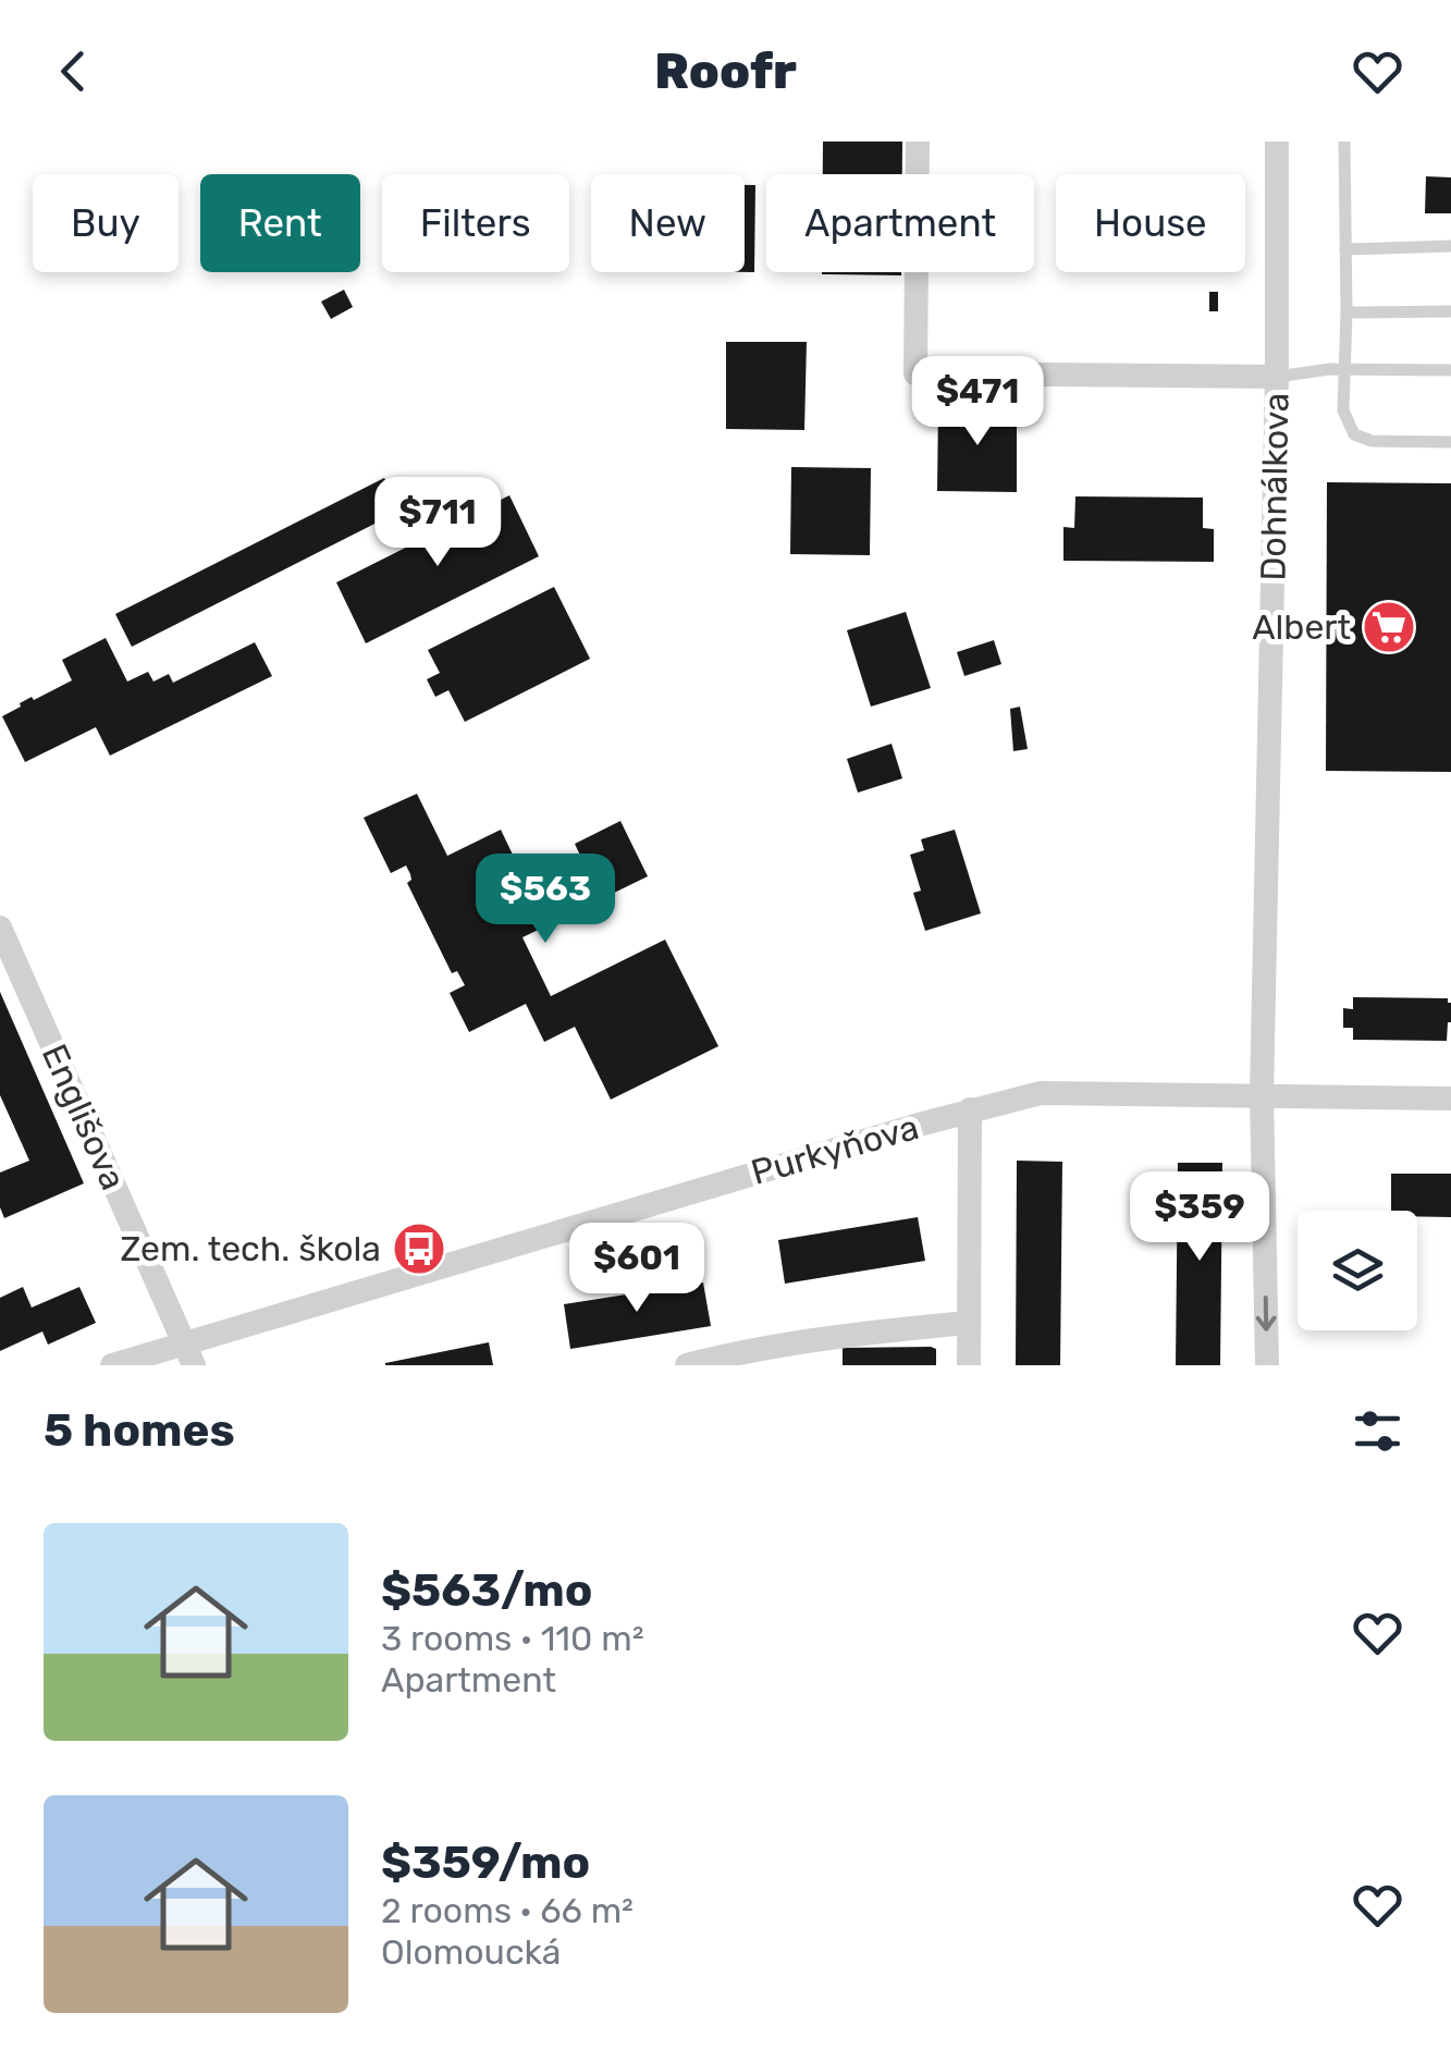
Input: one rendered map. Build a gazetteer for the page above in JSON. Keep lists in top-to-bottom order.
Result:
{
  "streets": {
    "street": ["Dohnálkova", "Englišova", "Purkyňova"]
  },
  "crossings": [
    ["Dohnálkova", "Purkyňova"],
    ["Englišova", "Purkyňova"]
  ],
  "places": {
    "supermarket": ["Albert"],
    "bus stop": ["Zem. tech. škola"]
  },
  "page": {
    "header": "Roofr",
    "chip": [
      "Buy",
      "Rent",
      "Filters",
      "New",
      "Apartment",
      "House"
    ],
    "price": [
      "$471",
      "$711",
      "$563",
      "$359",
      "$601"
    ],
    "heading": "5 homes",
    "list": [
      {
        "name": "$563/mo",
        "note": "3 rooms · 110 m² · Apartment"
      },
      {
        "name": "$359/mo",
        "note": "2 rooms · 66 m² · Olomoucká"
      }
    ]
  }
}
